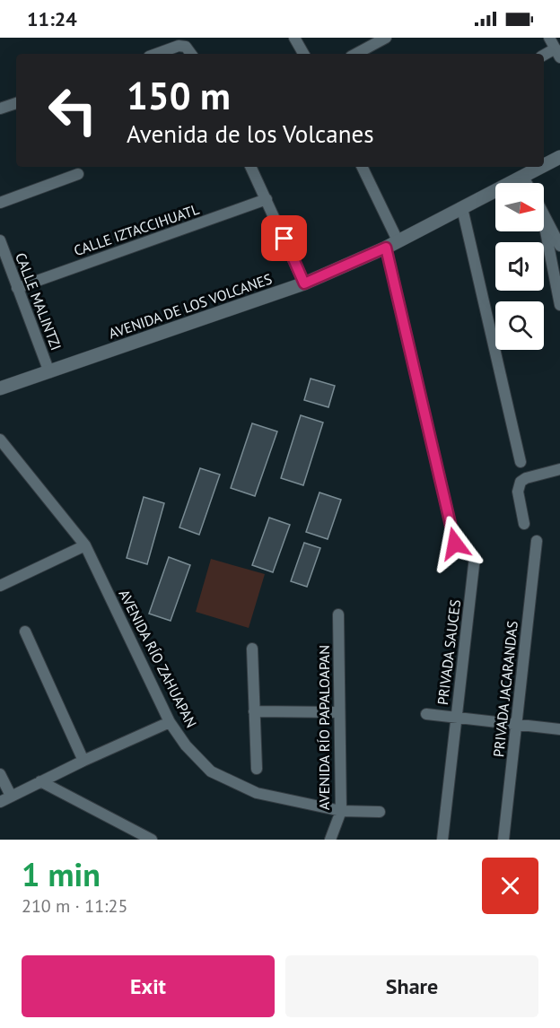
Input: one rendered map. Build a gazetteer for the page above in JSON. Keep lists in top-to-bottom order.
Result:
{
  "streets": {
    "street": [
      "CALLE IZTACCIHUATL",
      "CALLE MALINTZI",
      "AVENIDA DE LOS VOLCANES",
      "PRIVADA SAUCES",
      "AVENIDA RÍO ZAHUAPAN",
      "PRIVADA JACARANDAS",
      "AVENIDA RÍO PAPALOAPAN"
    ]
  },
  "crossings": [
    ["CALLE IZTACCIHUATL", "CALLE MALINTZI"],
    ["CALLE MALINTZI", "AVENIDA DE LOS VOLCANES"],
    ["AVENIDA RÍO ZAHUAPAN", "AVENIDA RÍO PAPALOAPAN"]
  ],
  "north": "right",
  "page": {
    "status": "11:24",
    "turn": ["150 m", "Avenida de los Volcanes"],
    "heading": ["1 min", "210 m · 11:25"],
    "buttons": ["Exit", "Share"]
  }
}
